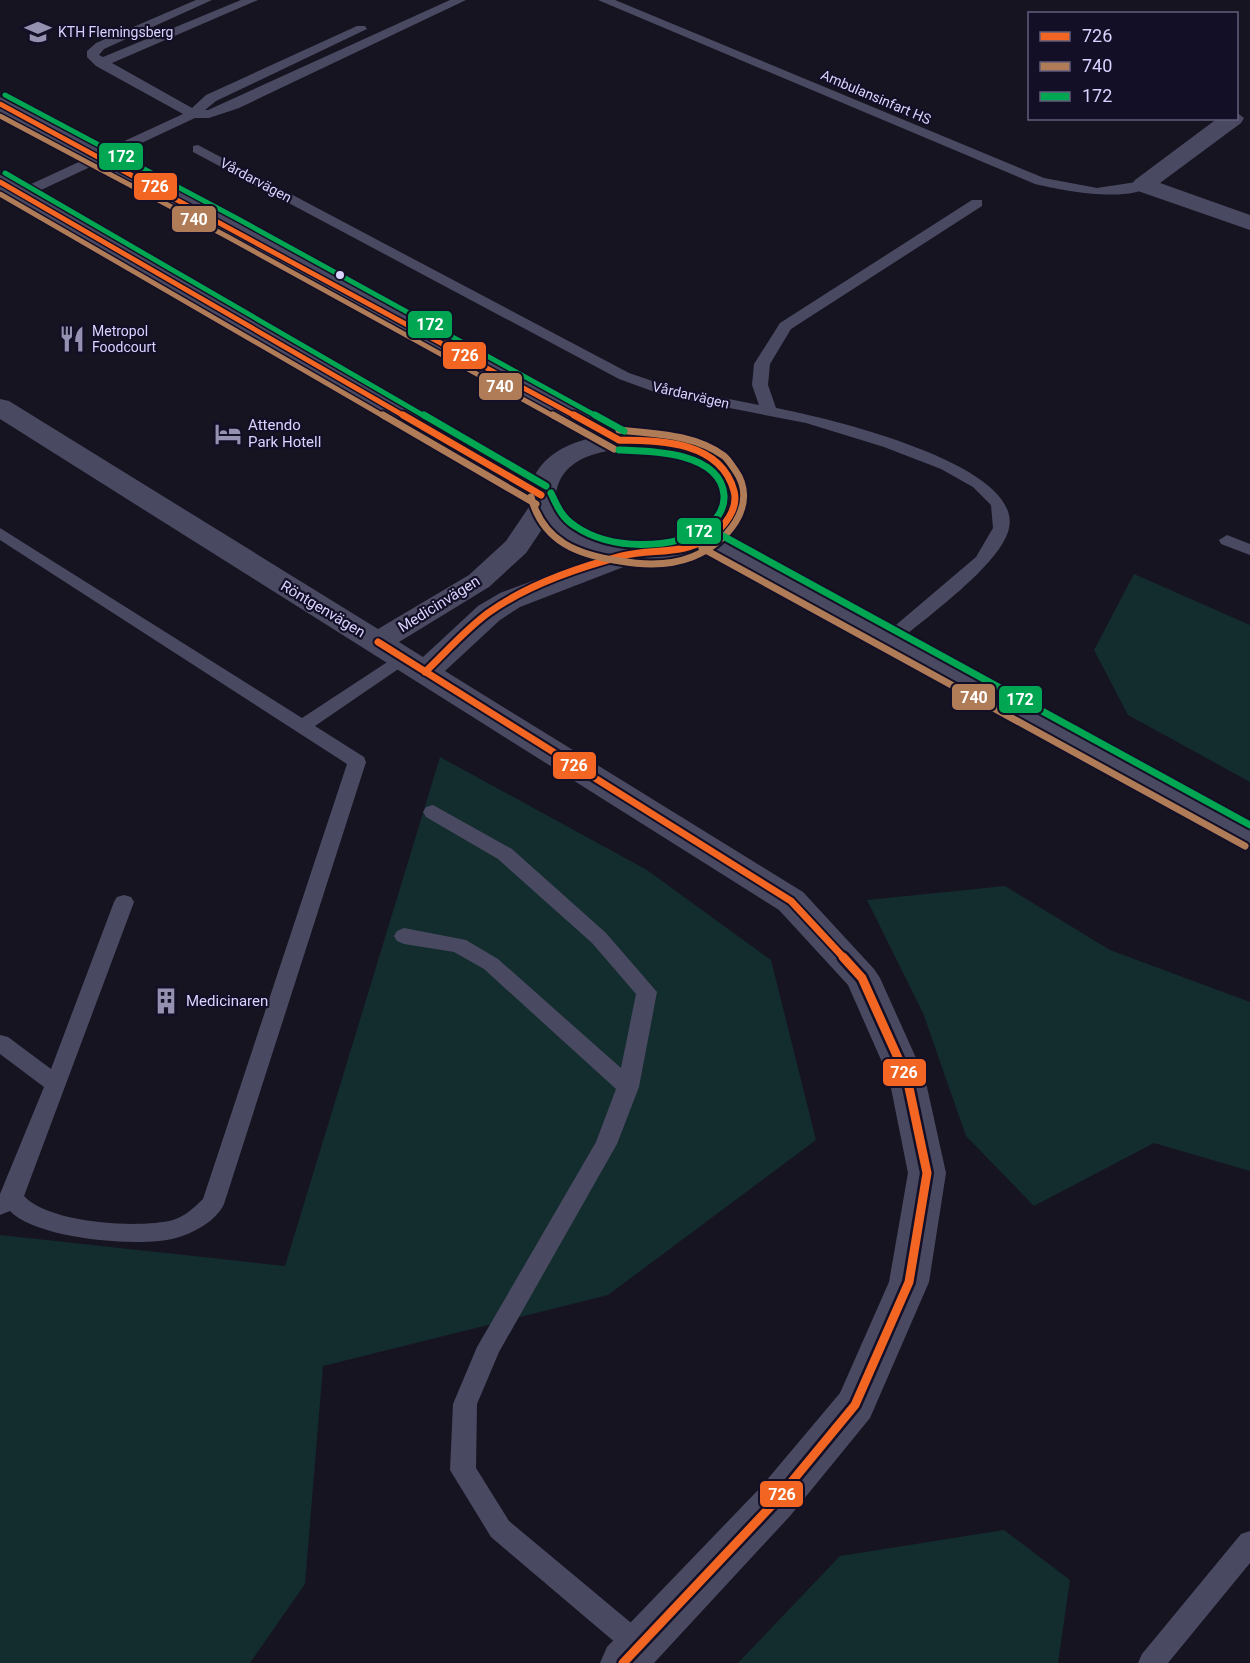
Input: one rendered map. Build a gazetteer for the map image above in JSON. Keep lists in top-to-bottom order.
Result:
{
  "streets": {
    "street": ["Medicinvägen", "Röntgenvägen"],
    "lane": ["Ambulansinfart HS", "Vårdarvägen"]
  },
  "crossings": [
    ["Medicinvägen", "Röntgenvägen"]
  ],
  "places": {
    "school or university": ["KTH Flemingsberg"],
    "restaurant": ["Metropol Foodcourt"],
    "hotel": ["Attendo Park Hotell"],
    "building": ["Medicinaren"]
  },
  "lines": ["transit line 172", "transit line 726", "transit line 740"],
  "legend": ["726", "740", "172"]
}
